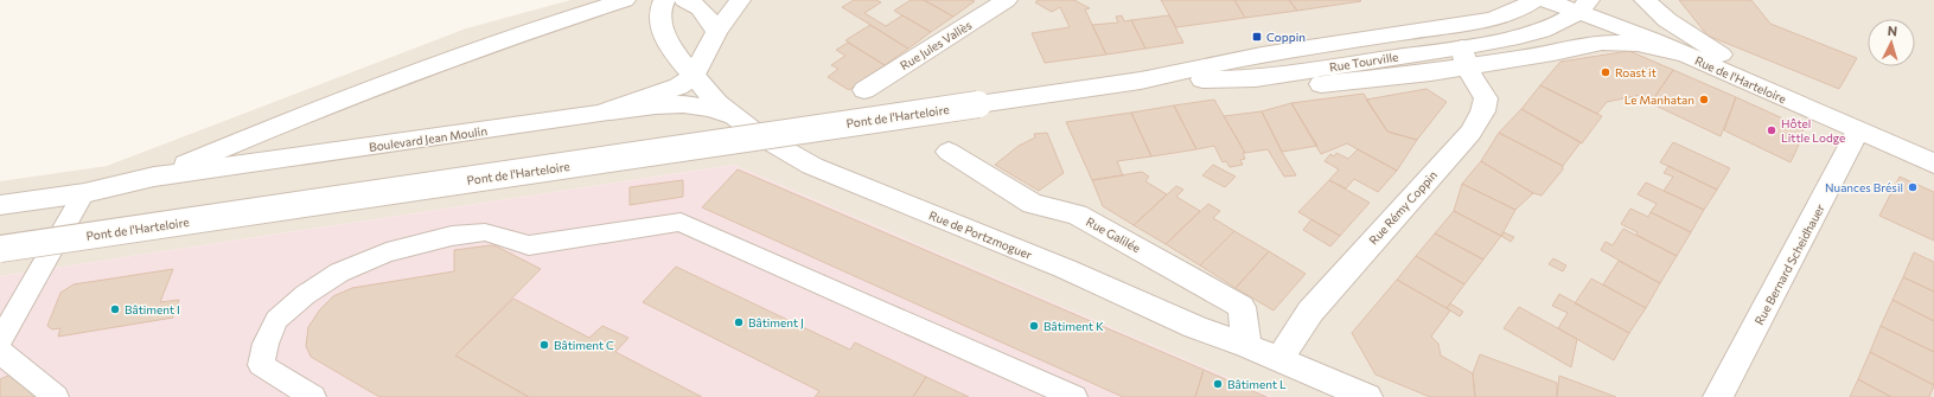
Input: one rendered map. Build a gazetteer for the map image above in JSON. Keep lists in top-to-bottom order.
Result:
{
  "streets": {
    "street": [
      "Rue Jules Vallès",
      "Rue Tourville",
      "Rue de l'Harteloire",
      "Pont de l'Harteloire",
      "Boulevard Jean Moulin",
      "Rue Rémy Coppin",
      "Rue de Portzmoguer",
      "Rue Galilée",
      "Rue Bernard Scheidhauer"
    ]
  },
  "crossings": [
    ["Rue Tourville", "Pont de l'Harteloire"],
    ["Rue Tourville", "Rue Rémy Coppin"],
    ["Rue de l'Harteloire", "Rue Bernard Scheidhauer"],
    ["Boulevard Jean Moulin", "Rue de Portzmoguer"],
    ["Rue Rémy Coppin", "Rue de Portzmoguer"],
    ["Rue de Portzmoguer", "Rue Galilée"]
  ],
  "places": {
    "transit": ["Coppin"],
    "other": [
      "Roast it",
      "Le Manhatan",
      "Hôtel Little Lodge",
      "Nuances Brésil",
      "Bâtiment I",
      "Bâtiment J",
      "Bâtiment K",
      "Bâtiment C",
      "Bâtiment L"
    ]
  },
  "north": "top"
}
